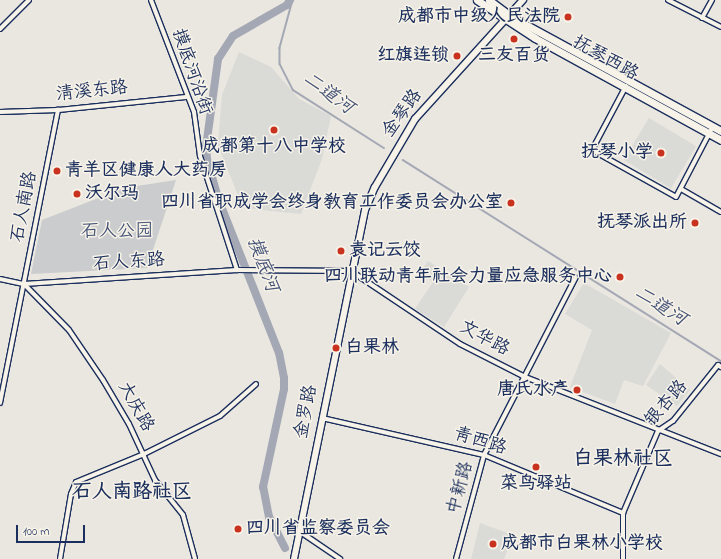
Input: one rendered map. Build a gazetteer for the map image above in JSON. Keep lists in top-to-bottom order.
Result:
{
  "streets": {
    "main road": ["抚琴西路"],
    "street": [
      "摸底河沿街",
      "清溪东路",
      "金琴路",
      "石人南路",
      "石人东路",
      "文华路",
      "银杏路",
      "大庆路",
      "金罗路",
      "青西路",
      "中新路"
    ]
  },
  "crossings": [
    ["抚琴西路", "金琴路"],
    ["摸底河沿街", "清溪东路"],
    ["摸底河沿街", "石人东路"],
    ["清溪东路", "石人南路"],
    ["金琴路", "文华路"],
    ["金琴路", "金罗路"],
    ["石人南路", "石人东路"],
    ["石人南路", "大庆路"],
    ["石人东路", "大庆路"],
    ["文华路", "银杏路"],
    ["文华路", "金罗路"],
    ["文华路", "中新路"],
    ["银杏路", "青西路"],
    ["金罗路", "青西路"],
    ["青西路", "中新路"]
  ],
  "districts": ["白果林社区", "石人南路社区"],
  "water": ["二道河", "摸底河"],
  "parks": ["石人公园"],
  "places": [
    "成都市中级人民法院",
    "三友百货",
    "红旗连锁",
    "成都第十八中学校",
    "抚琴小学",
    "青羊区健康人大药房",
    "沃尔玛",
    "四川省职成学会终身教育工作委员会办公室",
    "抚琴派出所",
    "袁记云饺",
    "四川联动青年社会力量应急服务中心",
    "白果林",
    "唐氏水产",
    "菜鸟驿站",
    "四川省监察委员会",
    "成都市白果林小学校"
  ],
  "scale_bar": "100 m"
}
